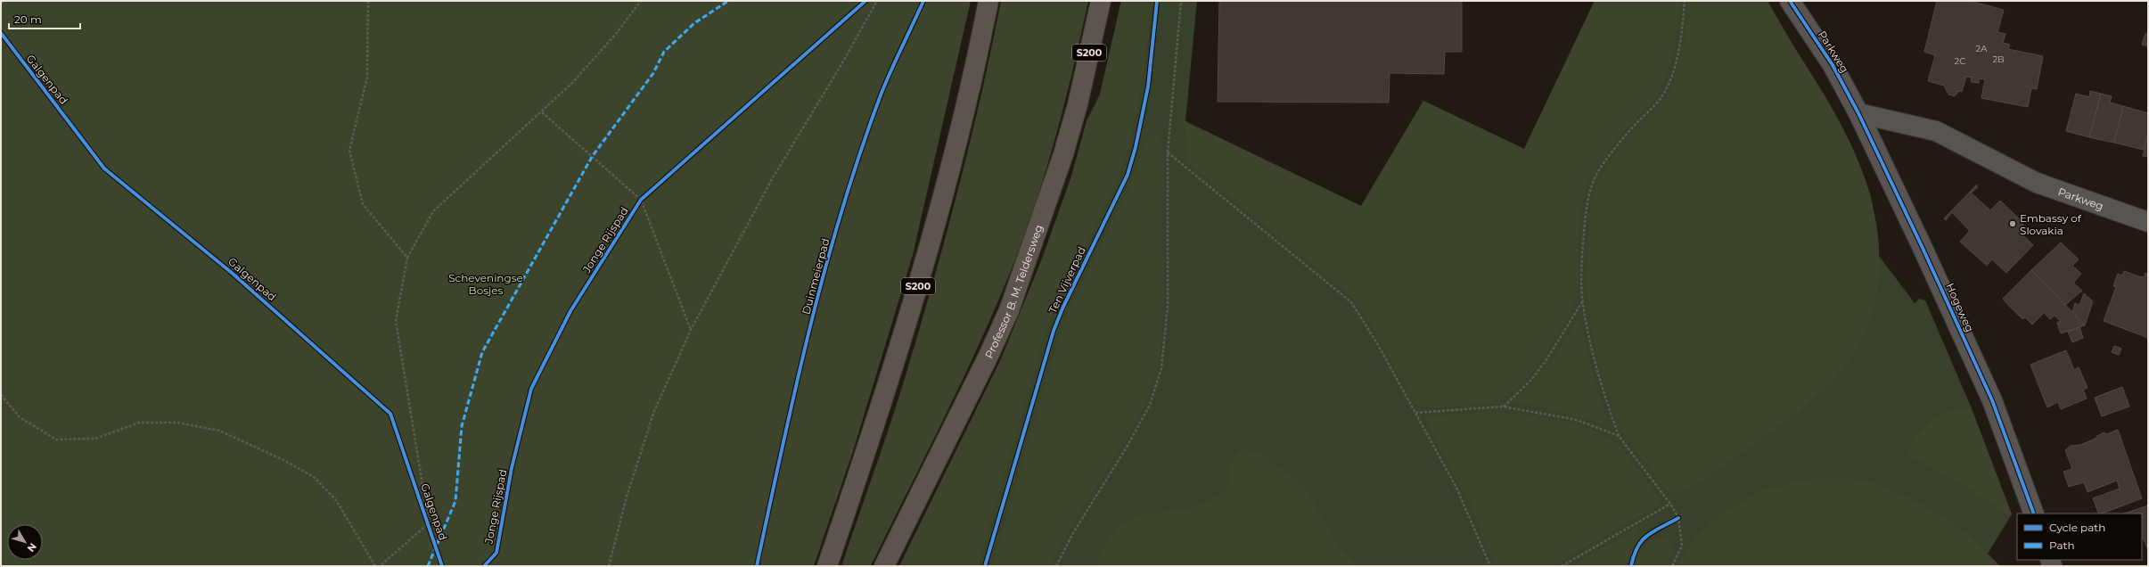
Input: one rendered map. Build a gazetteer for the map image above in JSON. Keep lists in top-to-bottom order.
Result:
{
  "streets": {
    "main road": ["S200", "Professor B. M. Teldersweg"],
    "street": ["Parkweg", "Hogeweg"],
    "cycle path": [
      "Galgenpad",
      "Jonge Rijspad",
      "Duinmeierpad",
      "Ten Vijverpad"
    ]
  },
  "crossings": [
    ["Parkweg", "Hogeweg"]
  ],
  "parks": ["Scheveningse Bosjes"],
  "places": ["Embassy of Slovakia"],
  "house_numbers": ["2A", "2B", "2C"],
  "legend": ["Cycle path", "Path"],
  "scale_bar": "20 m",
  "north": "bottom right"
}
